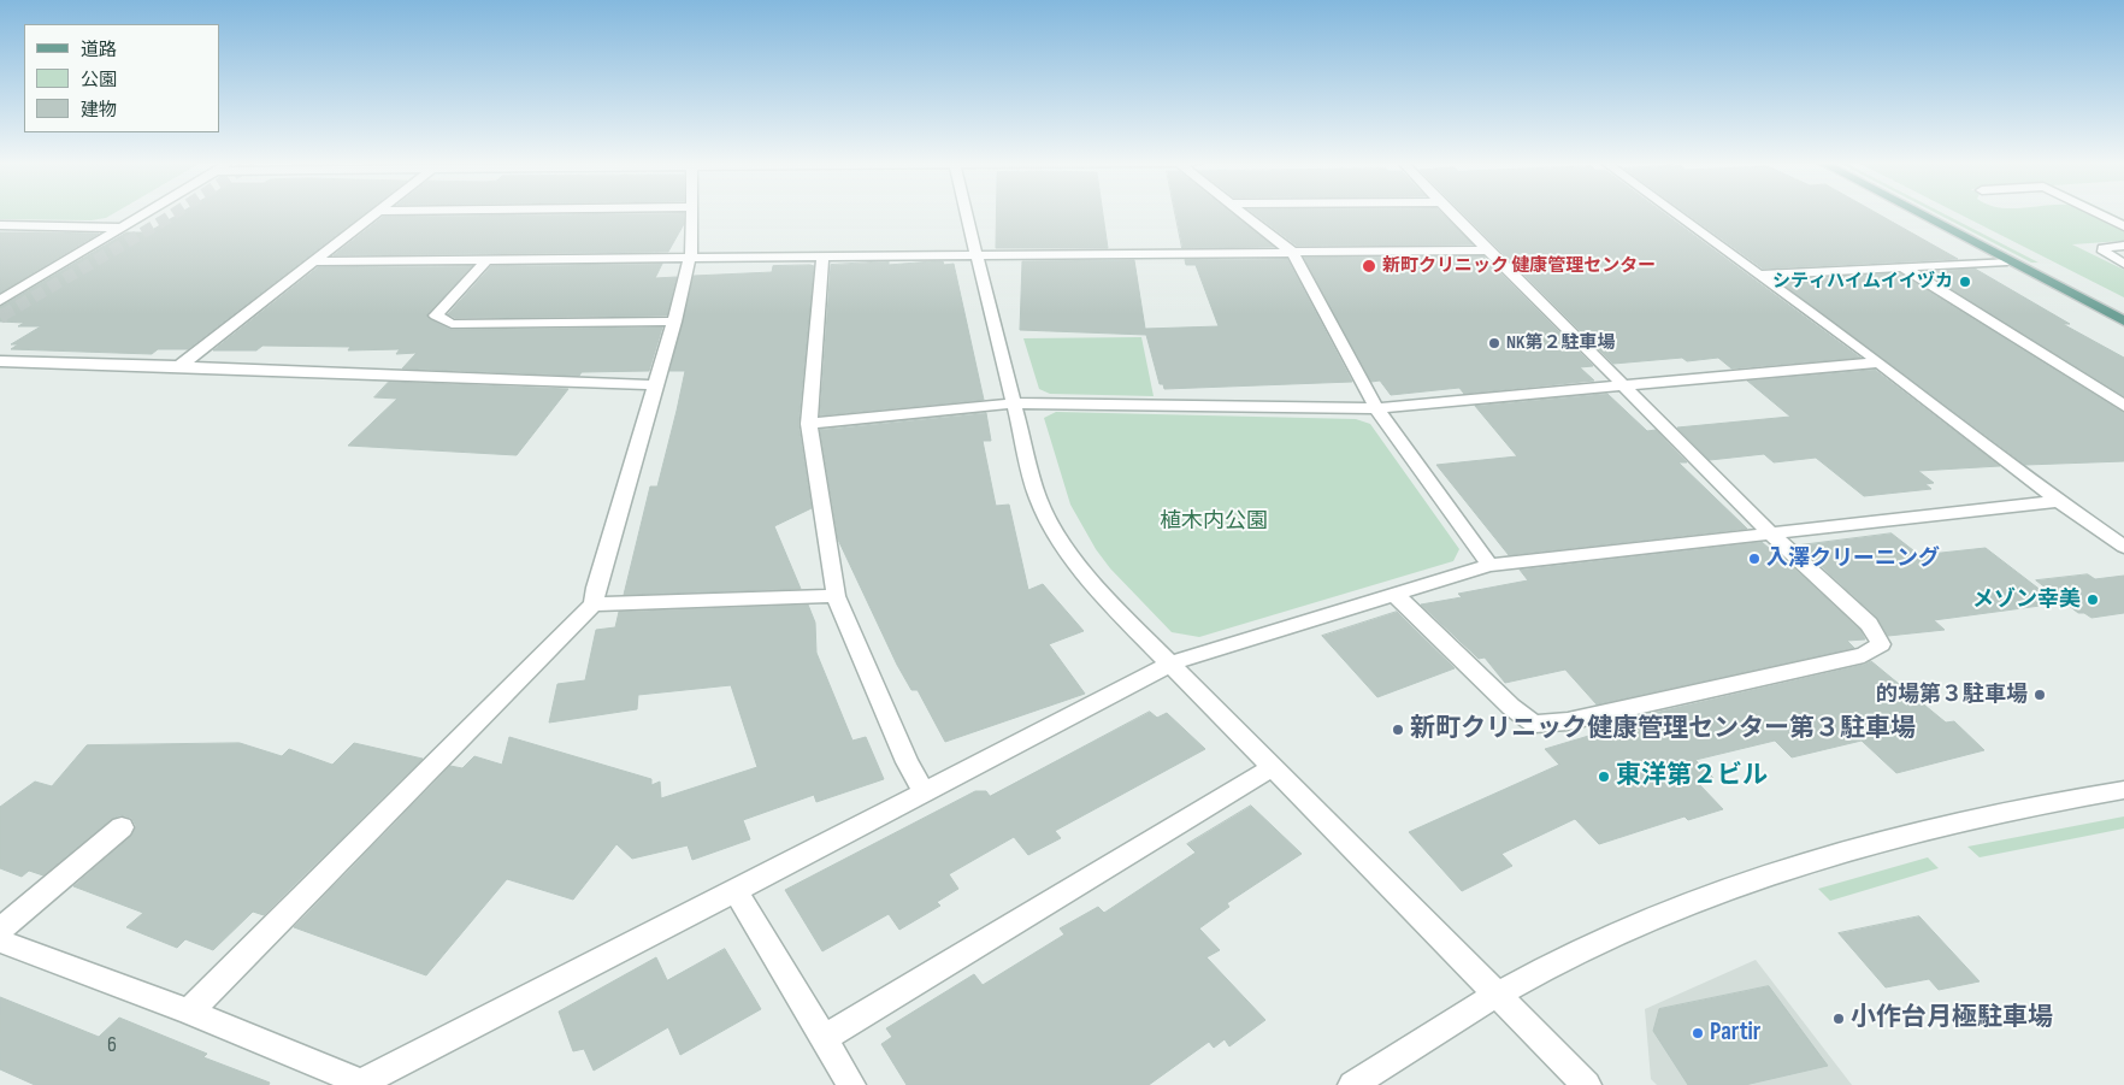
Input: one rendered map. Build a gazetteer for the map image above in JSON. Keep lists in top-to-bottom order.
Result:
{
  "parks": ["植木内公園"],
  "places": [
    "新町クリニック 健康管理センター",
    "シティハイムイイヅカ",
    "NK第２駐車場",
    "入澤クリーニング",
    "メゾン幸美",
    "的場第３駐車場",
    "新町クリニック健康管理センター第３駐車場",
    "東洋第２ビル",
    "小作台月極駐車場",
    "Partir"
  ],
  "house_numbers": ["6"],
  "legend": ["道路", "公園", "建物"]
}
